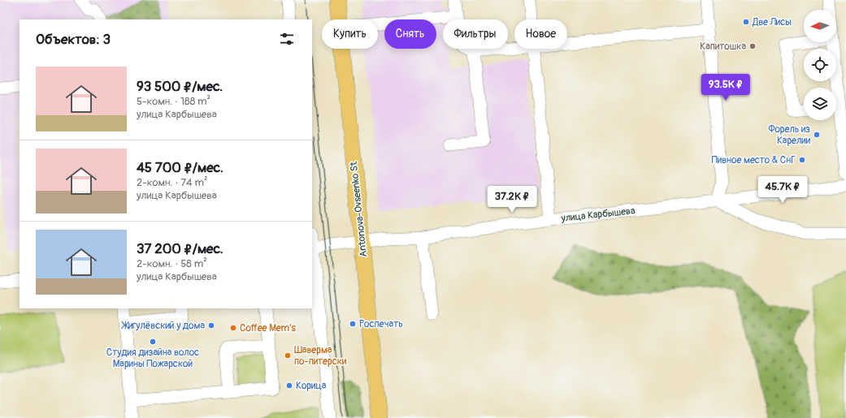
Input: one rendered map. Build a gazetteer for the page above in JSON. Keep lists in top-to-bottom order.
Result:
{
  "streets": {
    "main road": ["Antonova-Ovseenko St"],
    "street": ["улица Карбышева"]
  },
  "crossings": [
    ["Antonova-Ovseenko St", "улица Карбышева"]
  ],
  "places": [
    "Две Лисы",
    "Капитошка",
    "Форель из Карелии",
    "Пивное место & СнГ",
    "Роспечать",
    "Жигулёвский у дома",
    "Coffee Mem's",
    "Студия дизайна волос Марины Пожарской",
    "Шаверма по-питерски",
    "Корица"
  ],
  "north": "left",
  "page": {
    "chip": [
      "Купить",
      "Снять",
      "Фильтры",
      "Новое"
    ],
    "heading": "Объектов: 3",
    "list": [
      {
        "name": "93 500 ₽/мес.",
        "note": "5-комн. · 188 m² · улица Карбышева"
      },
      {
        "name": "45 700 ₽/мес.",
        "note": "2-комн. · 74 m² · улица Карбышева"
      },
      {
        "name": "37 200 ₽/мес.",
        "note": "2-комн. · 58 m² · улица Карбышева"
      }
    ],
    "price": ["93.5K ₽", "45.7K ₽", "37.2K ₽"]
  }
}
